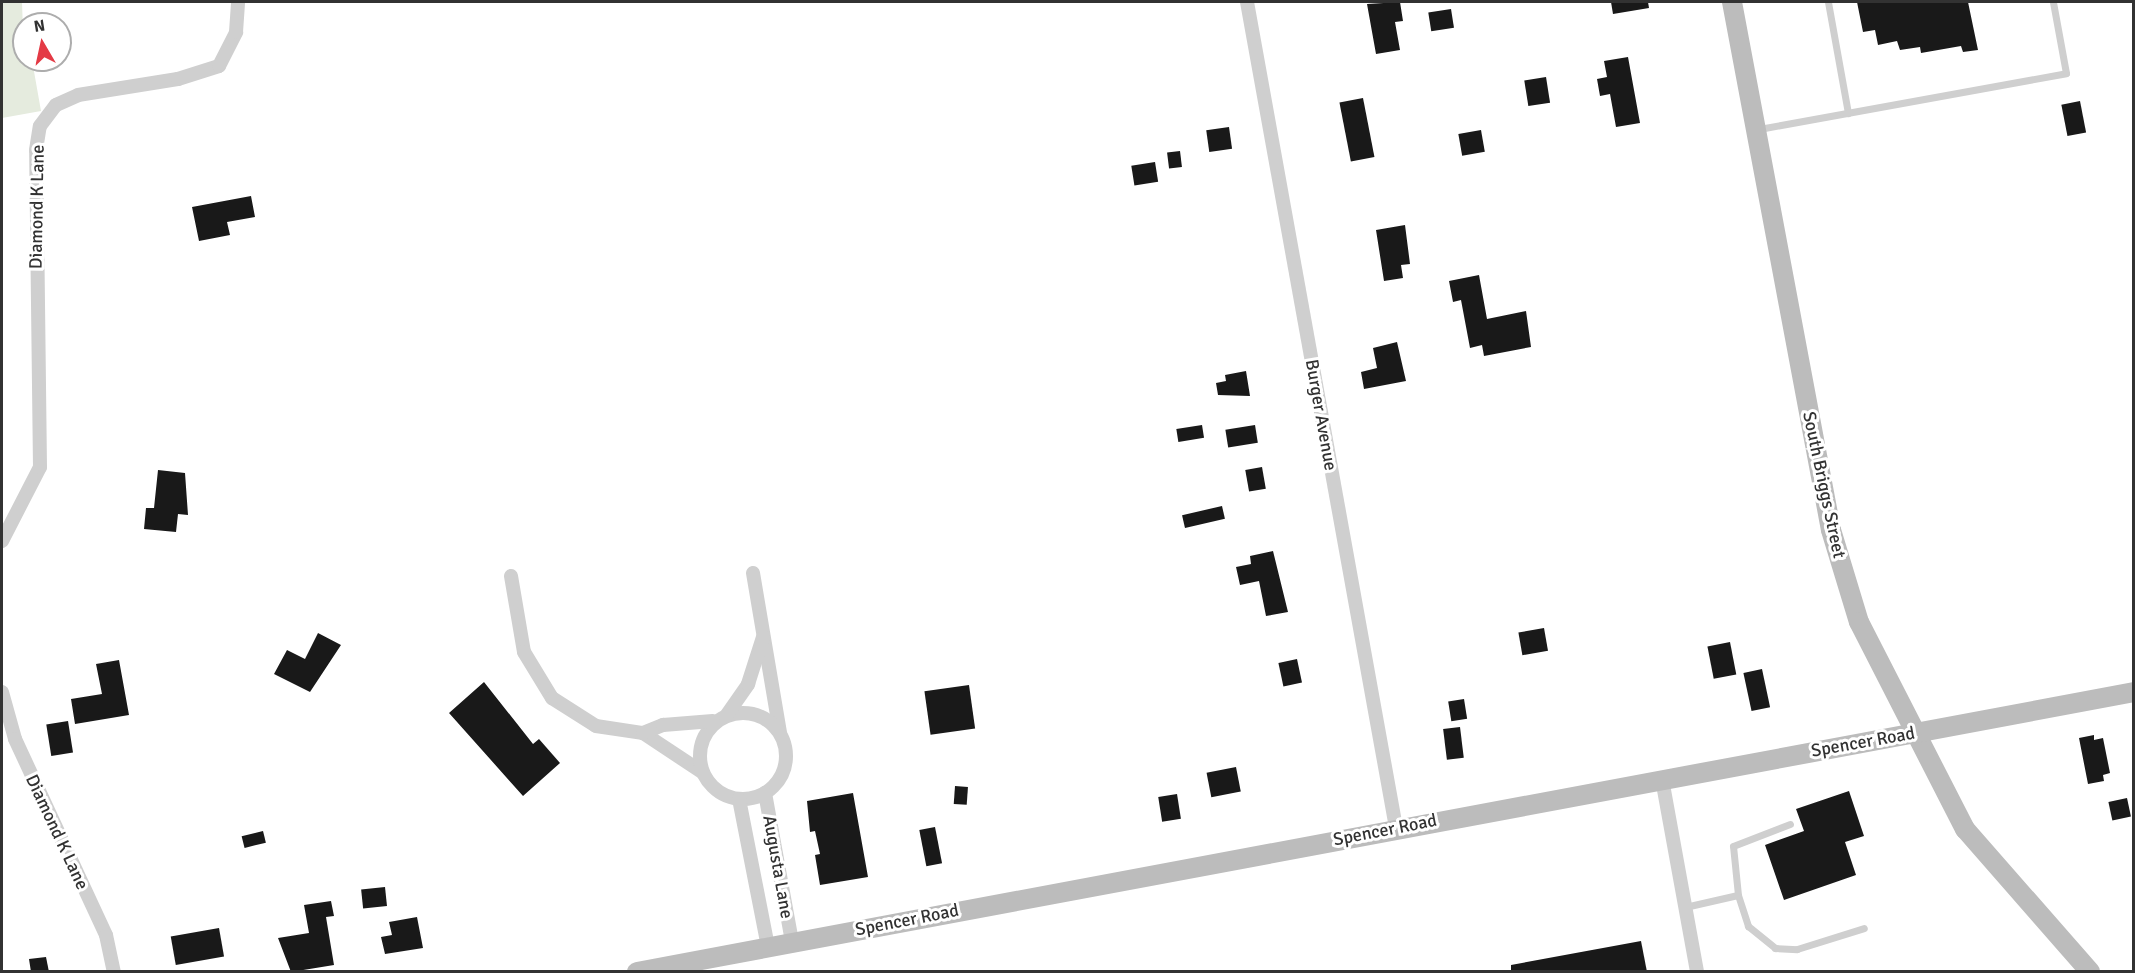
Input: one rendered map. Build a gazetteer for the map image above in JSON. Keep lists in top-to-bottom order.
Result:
{
  "streets": {
    "street": [
      "Diamond K Lane",
      "Burger Avenue",
      "South Briggs Street",
      "Spencer Road",
      "Augusta Lane"
    ]
  },
  "crossings": [
    ["Burger Avenue", "Spencer Road"],
    ["South Briggs Street", "Spencer Road"],
    ["Spencer Road", "Augusta Lane"]
  ],
  "north": "top"
}
